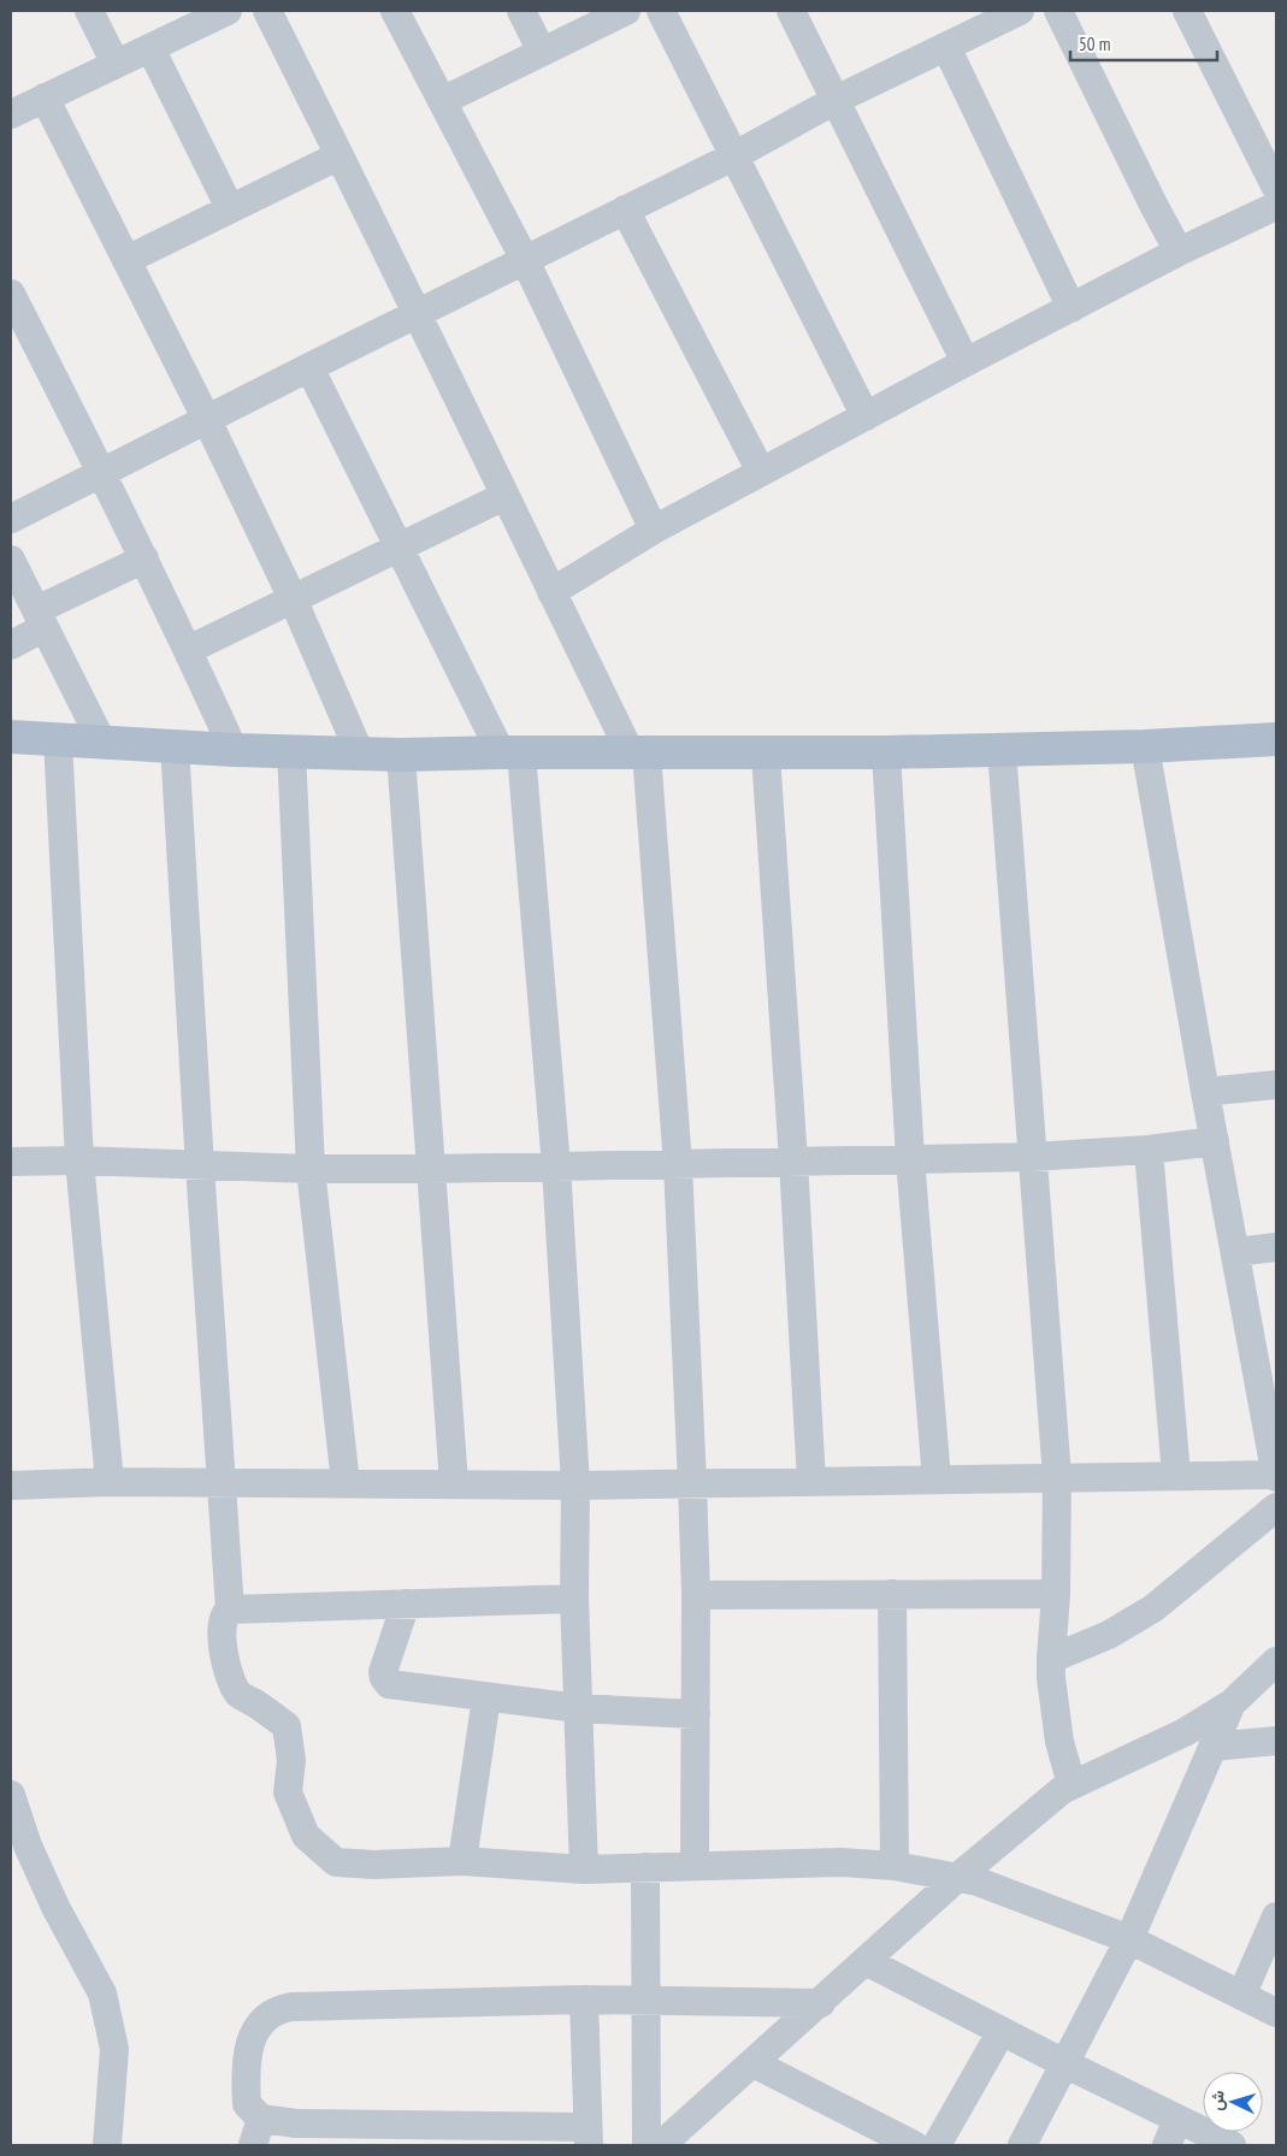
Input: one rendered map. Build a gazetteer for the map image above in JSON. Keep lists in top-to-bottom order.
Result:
{
  "scale_bar": "50 m",
  "north": "left"
}
